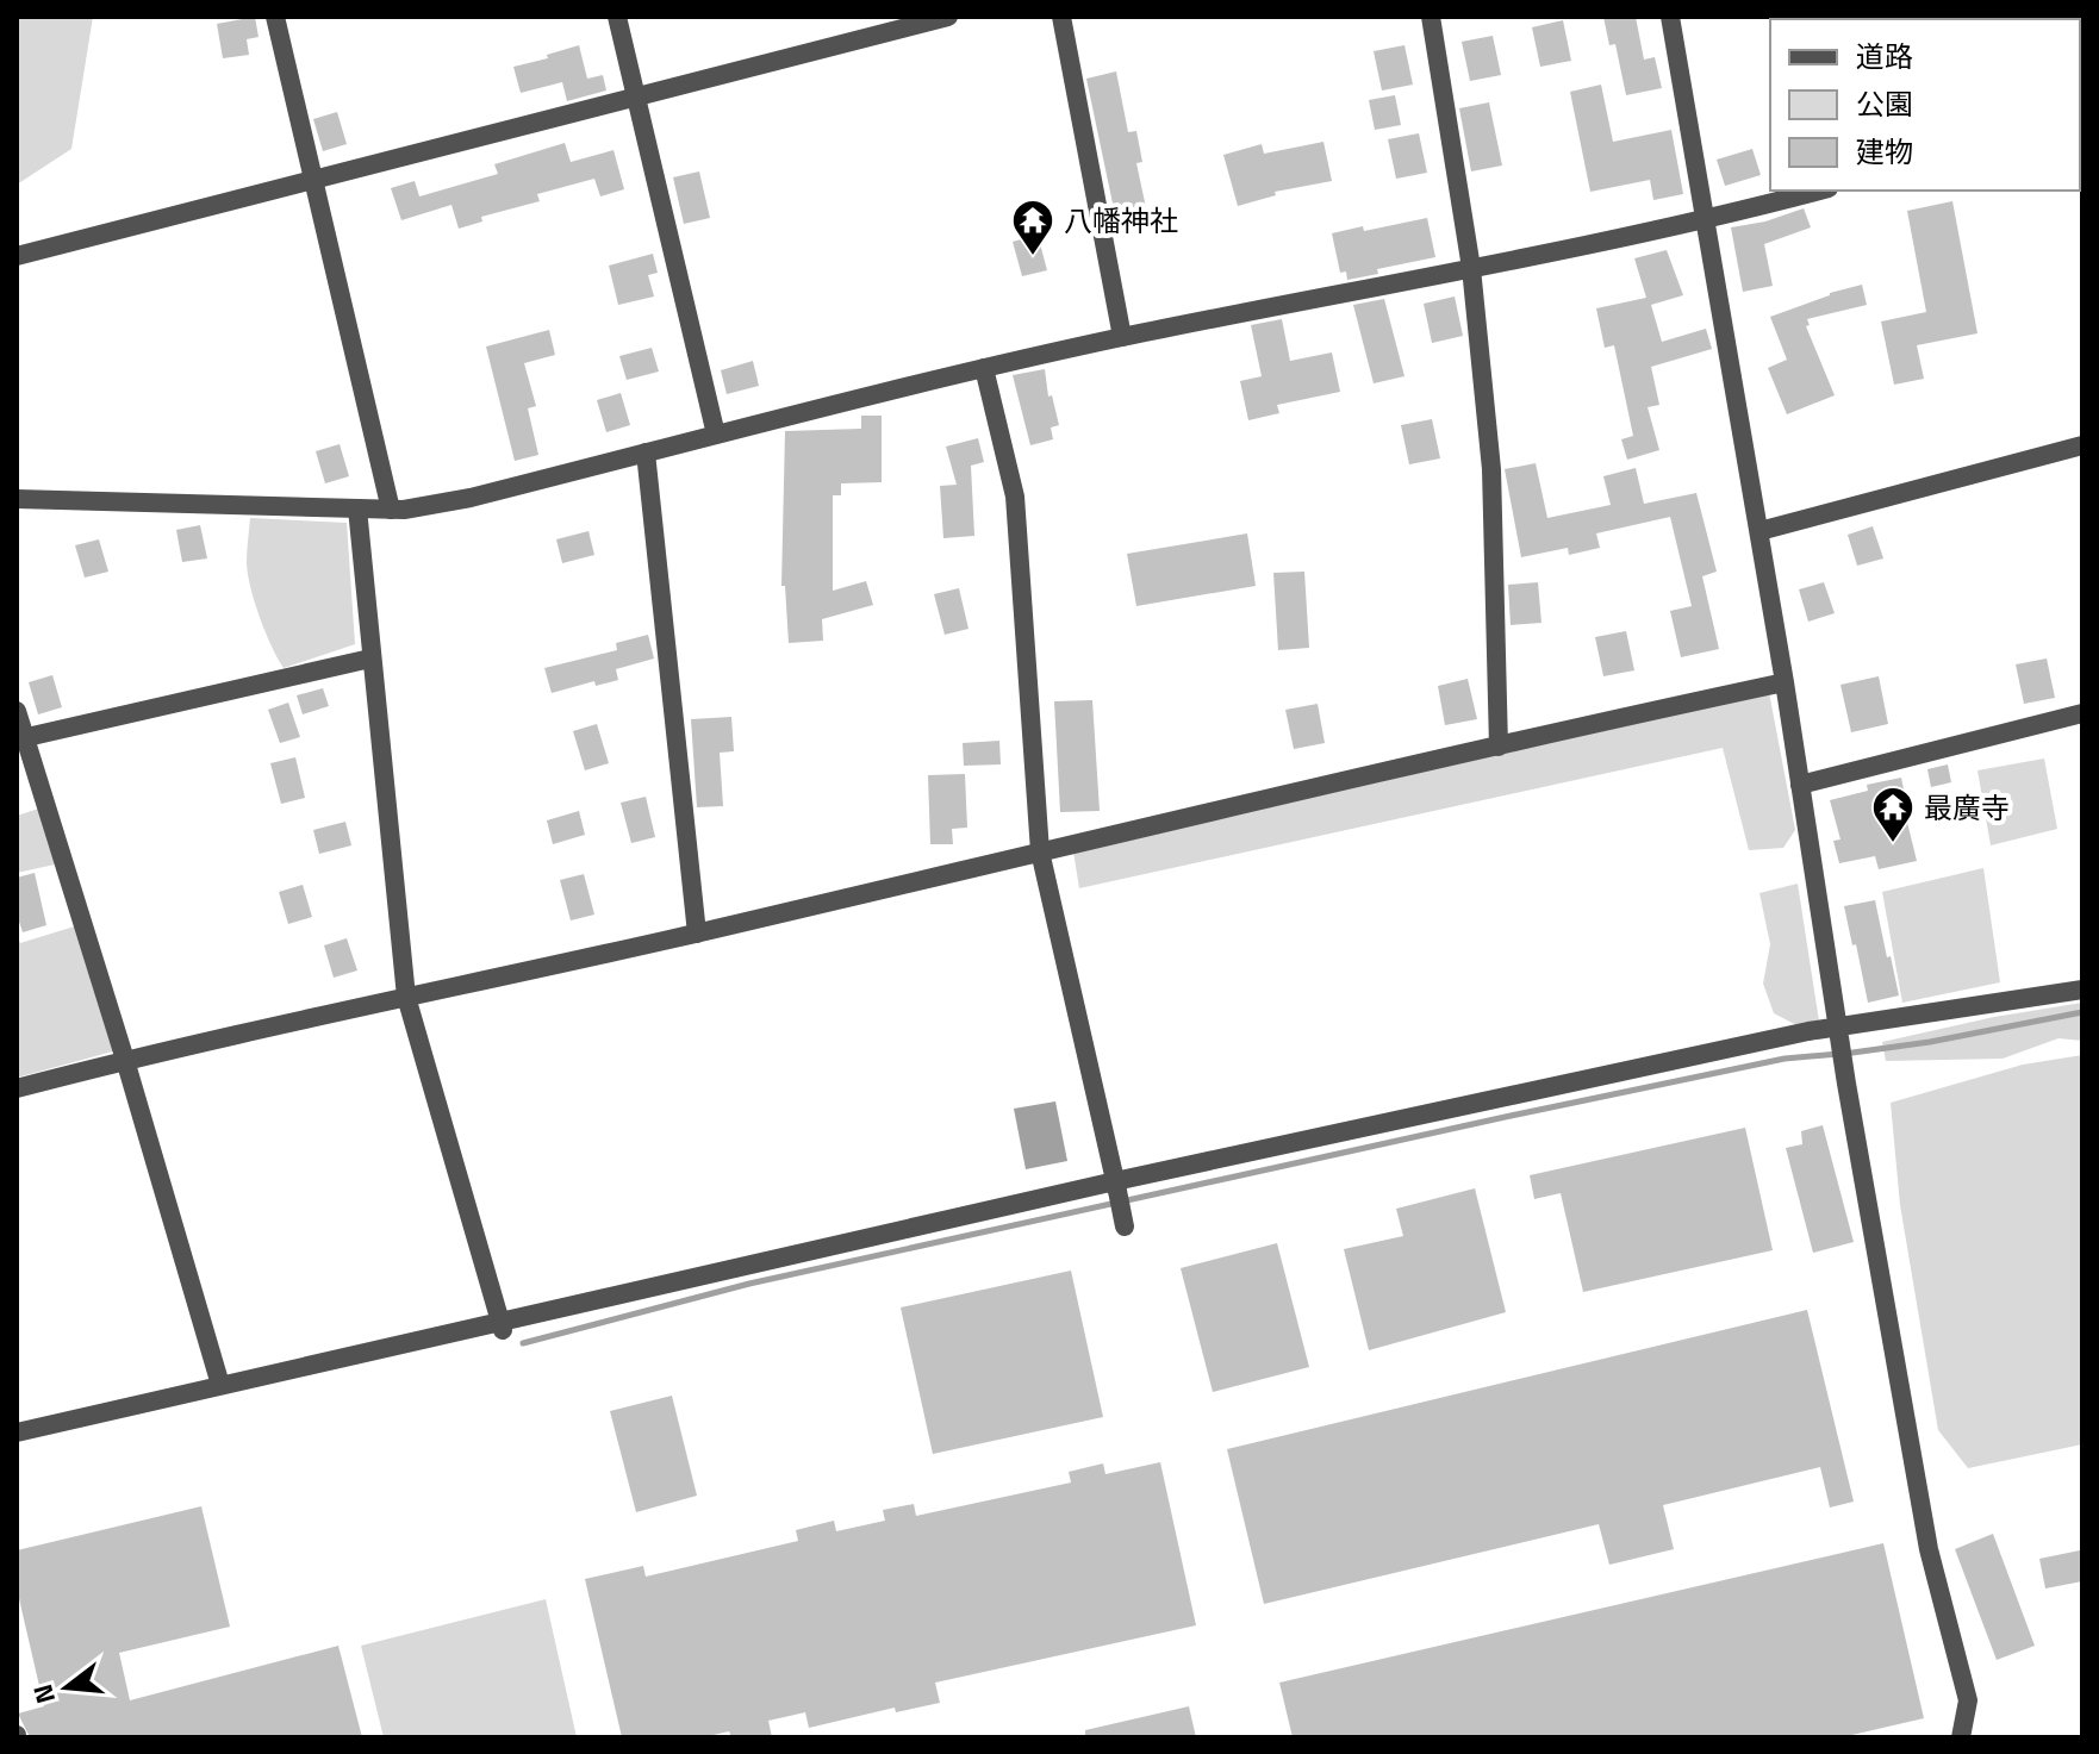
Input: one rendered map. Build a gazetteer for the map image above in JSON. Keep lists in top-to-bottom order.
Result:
{
  "places": {
    "temple": ["八幡神社", "最廣寺"]
  },
  "legend": ["道路", "公園", "建物"],
  "north": "left"
}
